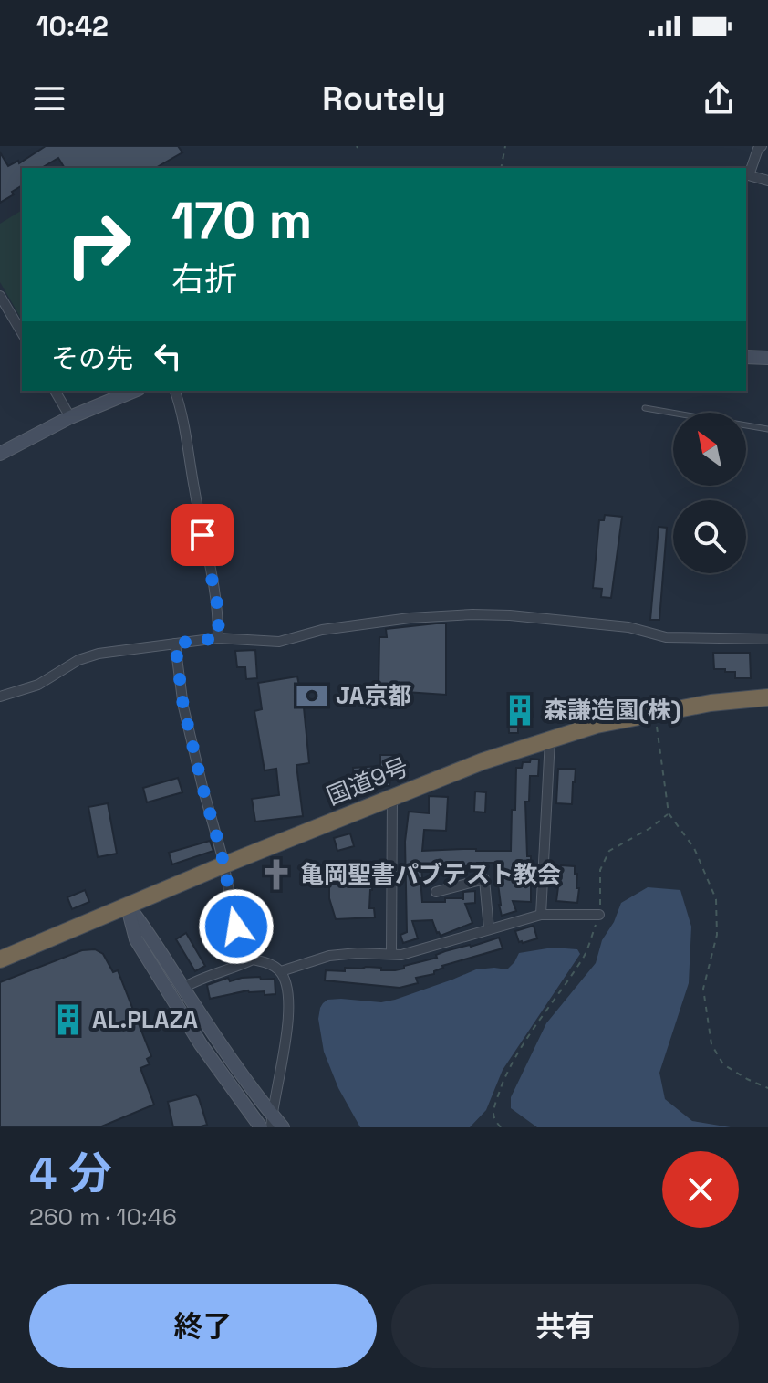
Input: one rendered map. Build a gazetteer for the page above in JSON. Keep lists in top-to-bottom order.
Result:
{
  "streets": {
    "highway": ["国道9号"]
  },
  "places": {
    "bank": ["JA京都"],
    "building": ["森謙造園(株)", "AL.PLAZA"],
    "church": ["亀岡聖書パブテスト教会"]
  },
  "north": "top left",
  "page": {
    "status": "10:42",
    "header": "Routely",
    "turn": ["170 m", "右折"],
    "then": "その先",
    "heading": ["4 分", "260 m · 10:46"],
    "buttons": ["終了", "共有"]
  }
}
